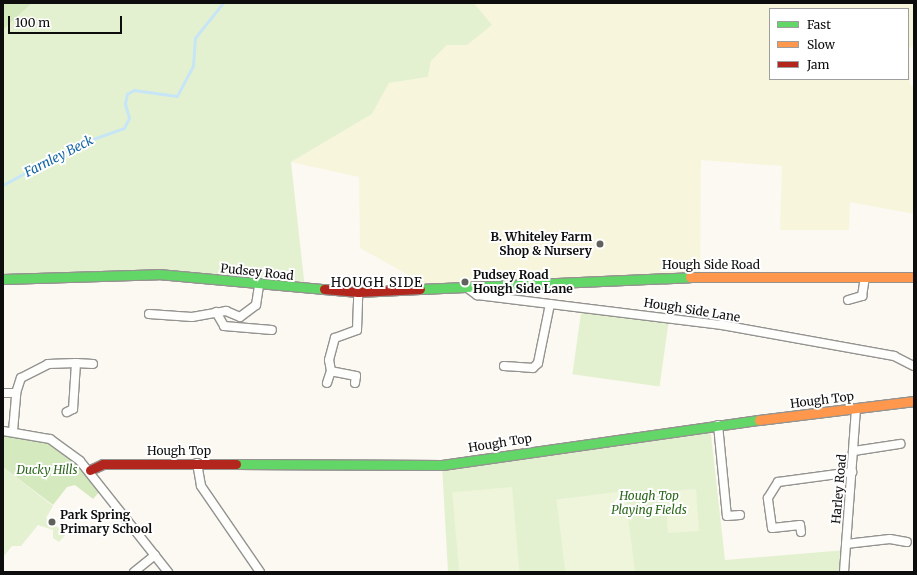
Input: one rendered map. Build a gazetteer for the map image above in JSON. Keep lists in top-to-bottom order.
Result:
{
  "streets": {
    "main road": ["Hough Side Road", "Pudsey Road", "Hough Top"],
    "street": ["Hough Side Lane", "Harley Road"]
  },
  "crossings": [
    ["Hough Side Road", "Pudsey Road"],
    ["Pudsey Road", "Hough Side Lane"],
    ["Hough Top", "Harley Road"]
  ],
  "districts": ["HOUGH SIDE"],
  "water": ["Farnley Beck"],
  "parks": ["Ducky Hills", "Hough Top Playing Fields"],
  "places": ["B. Whiteley Farm Shop & Nursery", "Pudsey Road Hough Side Lane", "Park Spring Primary School"],
  "legend": ["Fast", "Slow", "Jam"],
  "scale_bar": "100 m"
}
